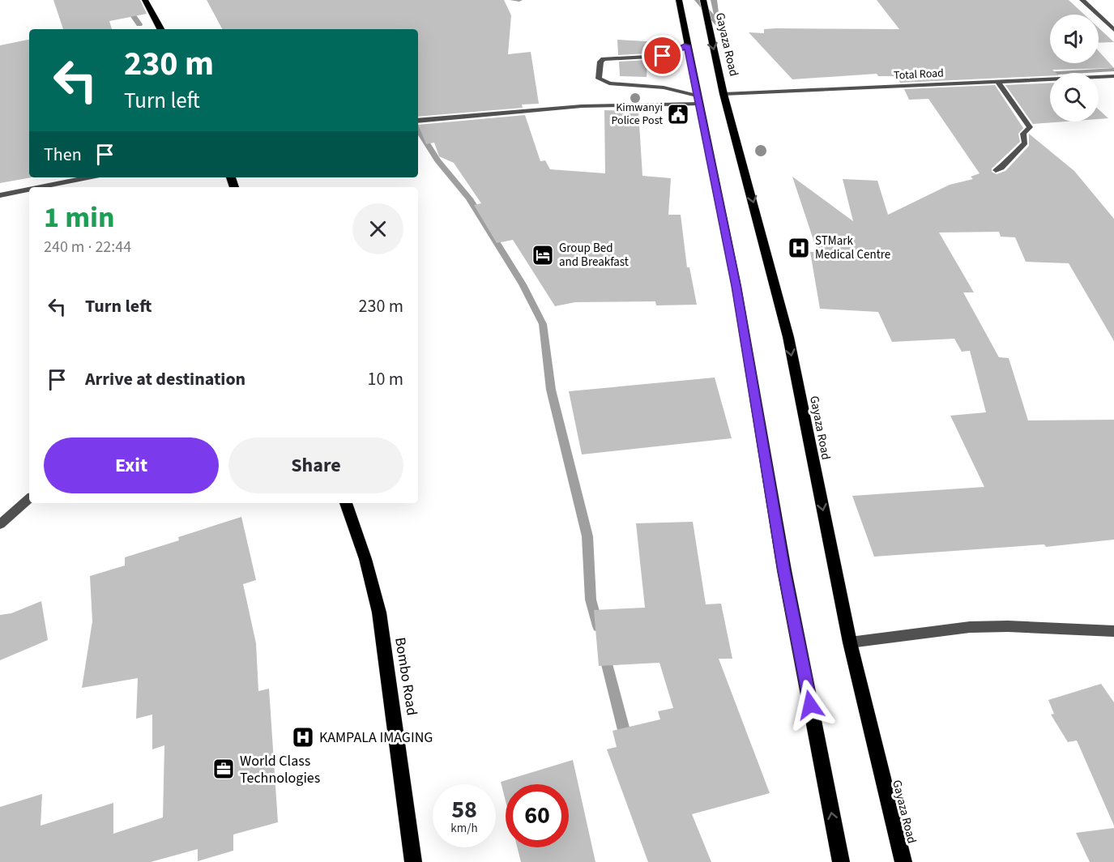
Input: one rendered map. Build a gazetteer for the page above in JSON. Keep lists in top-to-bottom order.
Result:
{
  "streets": {
    "main road": ["Gayaza Road", "Bombo Road"],
    "street": ["Total Road"]
  },
  "crossings": [
    ["Gayaza Road", "Total Road"]
  ],
  "places": {
    "public building": ["Kimwanyi Police Post"],
    "hospital": ["STMark Medical Centre", "KAMPALA IMAGING"],
    "hotel": ["Group Bed and Breakfast"],
    "office": ["World Class Technologies"]
  },
  "page": {
    "turn": ["230 m", "Turn left"],
    "then": "Then",
    "heading": ["1 min", "240 m · 22:44"],
    "list": [
      {
        "name": "Turn left",
        "value": "230 m"
      },
      {
        "name": "Arrive at destination",
        "value": "10 m"
      }
    ],
    "buttons": ["Exit", "Share"],
    "speed": "58 km/h",
    "limit": "60"
  }
}
